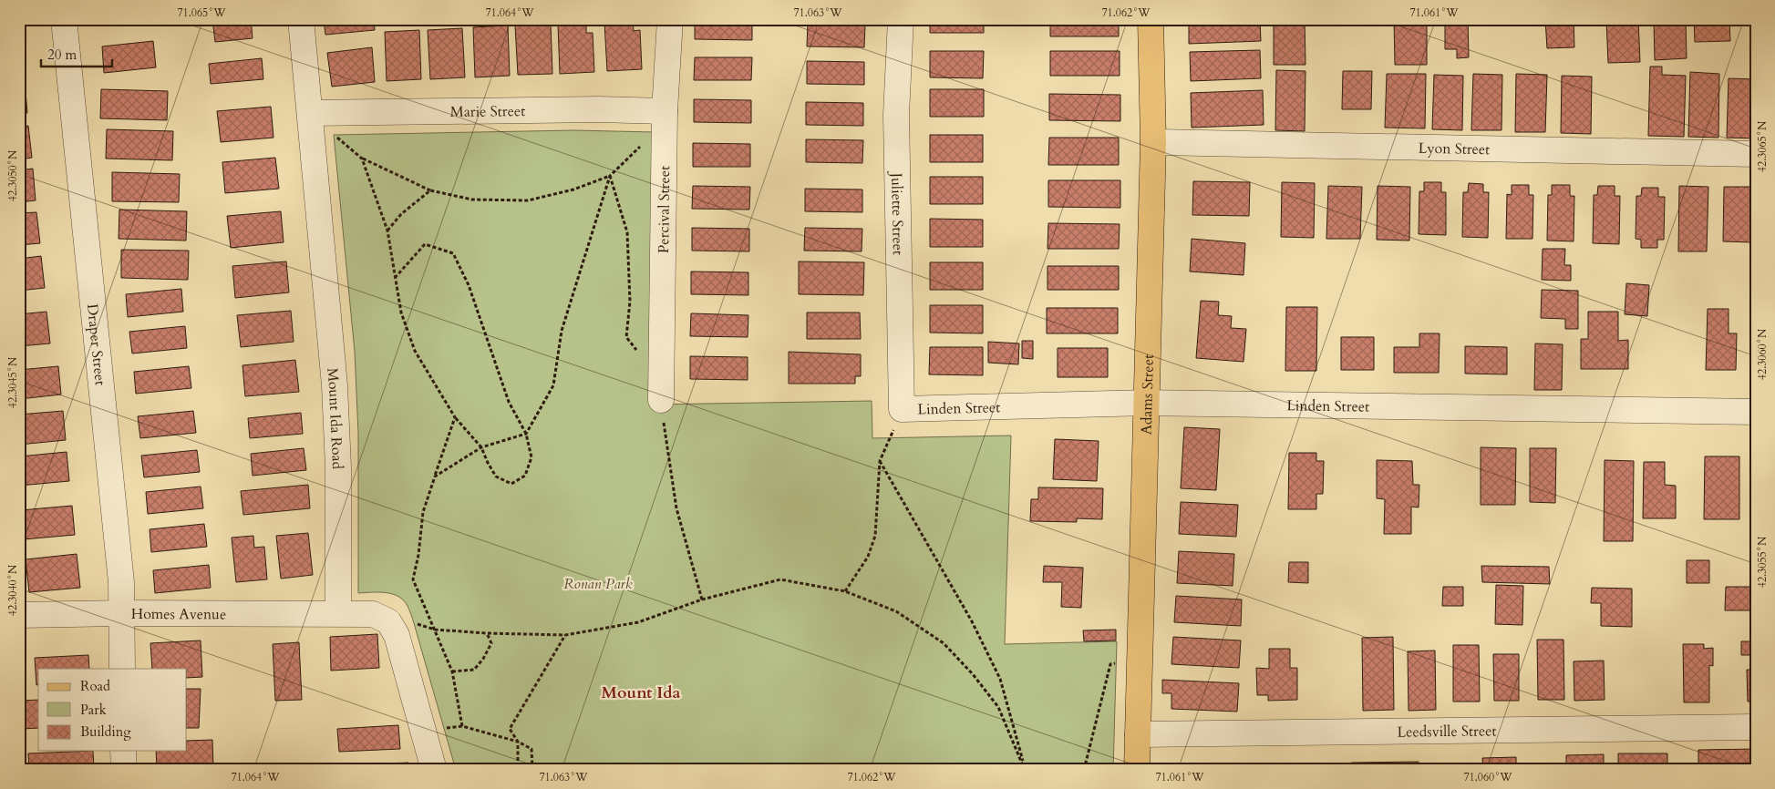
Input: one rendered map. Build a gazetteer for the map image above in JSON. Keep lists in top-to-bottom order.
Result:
{
  "streets": {
    "main road": ["Adams Street"],
    "street": [
      "Marie Street",
      "Lyon Street",
      "Percival Street",
      "Juliette Street",
      "Draper Street",
      "Linden Street",
      "Mount Ida Road",
      "Homes Avenue",
      "Leedsville Street"
    ]
  },
  "crossings": [
    ["Marie Street", "Percival Street"],
    ["Marie Street", "Mount Ida Road"],
    ["Lyon Street", "Adams Street"],
    ["Juliette Street", "Linden Street"],
    ["Draper Street", "Homes Avenue"],
    ["Adams Street", "Linden Street"],
    ["Adams Street", "Leedsville Street"],
    ["Mount Ida Road", "Homes Avenue"]
  ],
  "districts": ["Mount Ida"],
  "parks": ["Ronan Park"],
  "legend": ["Road", "Park", "Building"],
  "scale_bar": "20 m",
  "coordinates": [
    "71.065°W",
    "71.064°W",
    "71.063°W",
    "71.062°W",
    "71.061°W",
    "42.3065°N",
    "42.3050°N",
    "42.3060°N",
    "42.3045°N",
    "42.3055°N",
    "42.3040°N",
    "71.060°W"
  ]
}
